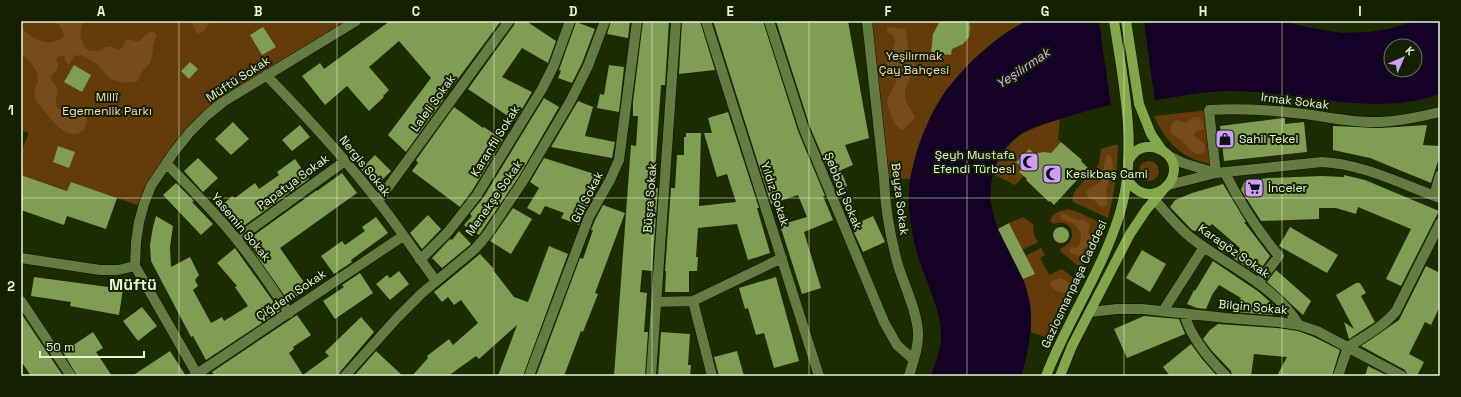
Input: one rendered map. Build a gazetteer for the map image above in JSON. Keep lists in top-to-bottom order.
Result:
{
  "streets": {
    "main road": ["Gaziosmanpaşa Caddesi"],
    "street": [
      "Müftü Sokak",
      "Irmak Sokak",
      "Laleli Sokak",
      "Karanfil Sokak",
      "Nergis Sokak",
      "Papatya Sokak",
      "Şebboy Sokak",
      "Yıldız Sokak",
      "Gül Sokak",
      "Menekşe Sokak",
      "Büşra Sokak",
      "Beyza Sokak",
      "Yasemin Sokak",
      "Karagöz Sokak",
      "Çiğdem Sokak",
      "Bilgin Sokak"
    ]
  },
  "crossings": [
    ["Müftü Sokak", "Nergis Sokak"],
    ["Müftü Sokak", "Yasemin Sokak"],
    ["Laleli Sokak", "Nergis Sokak"],
    ["Karanfil Sokak", "Nergis Sokak"],
    ["Nergis Sokak", "Papatya Sokak"],
    ["Nergis Sokak", "Menekşe Sokak"],
    ["Nergis Sokak", "Çiğdem Sokak"],
    ["Papatya Sokak", "Yasemin Sokak"],
    ["Şebboy Sokak", "Beyza Sokak"],
    ["Yasemin Sokak", "Çiğdem Sokak"],
    ["Karagöz Sokak", "Gaziosmanpaşa Caddesi"],
    ["Karagöz Sokak", "Bilgin Sokak"],
    ["Gaziosmanpaşa Caddesi", "Bilgin Sokak"]
  ],
  "districts": ["Müftü"],
  "water": ["Yeşilırmak"],
  "parks": ["Yeşilırmak Çay Bahçesi", "Millî Egemenlik Parkı"],
  "places": {
    "shop": ["Sahil Tekel"],
    "mosque": ["Şeyh Mustafa Efendi Türbesi", "Kesikbaş Cami"],
    "supermarket": ["İnceler"]
  },
  "scale_bar": "50 m",
  "north": "top right",
  "grid": {
    "columns": [
      "A",
      "B",
      "C",
      "D",
      "E",
      "F",
      "G",
      "H",
      "I"
    ],
    "rows": ["1", "2"]
  }
}
